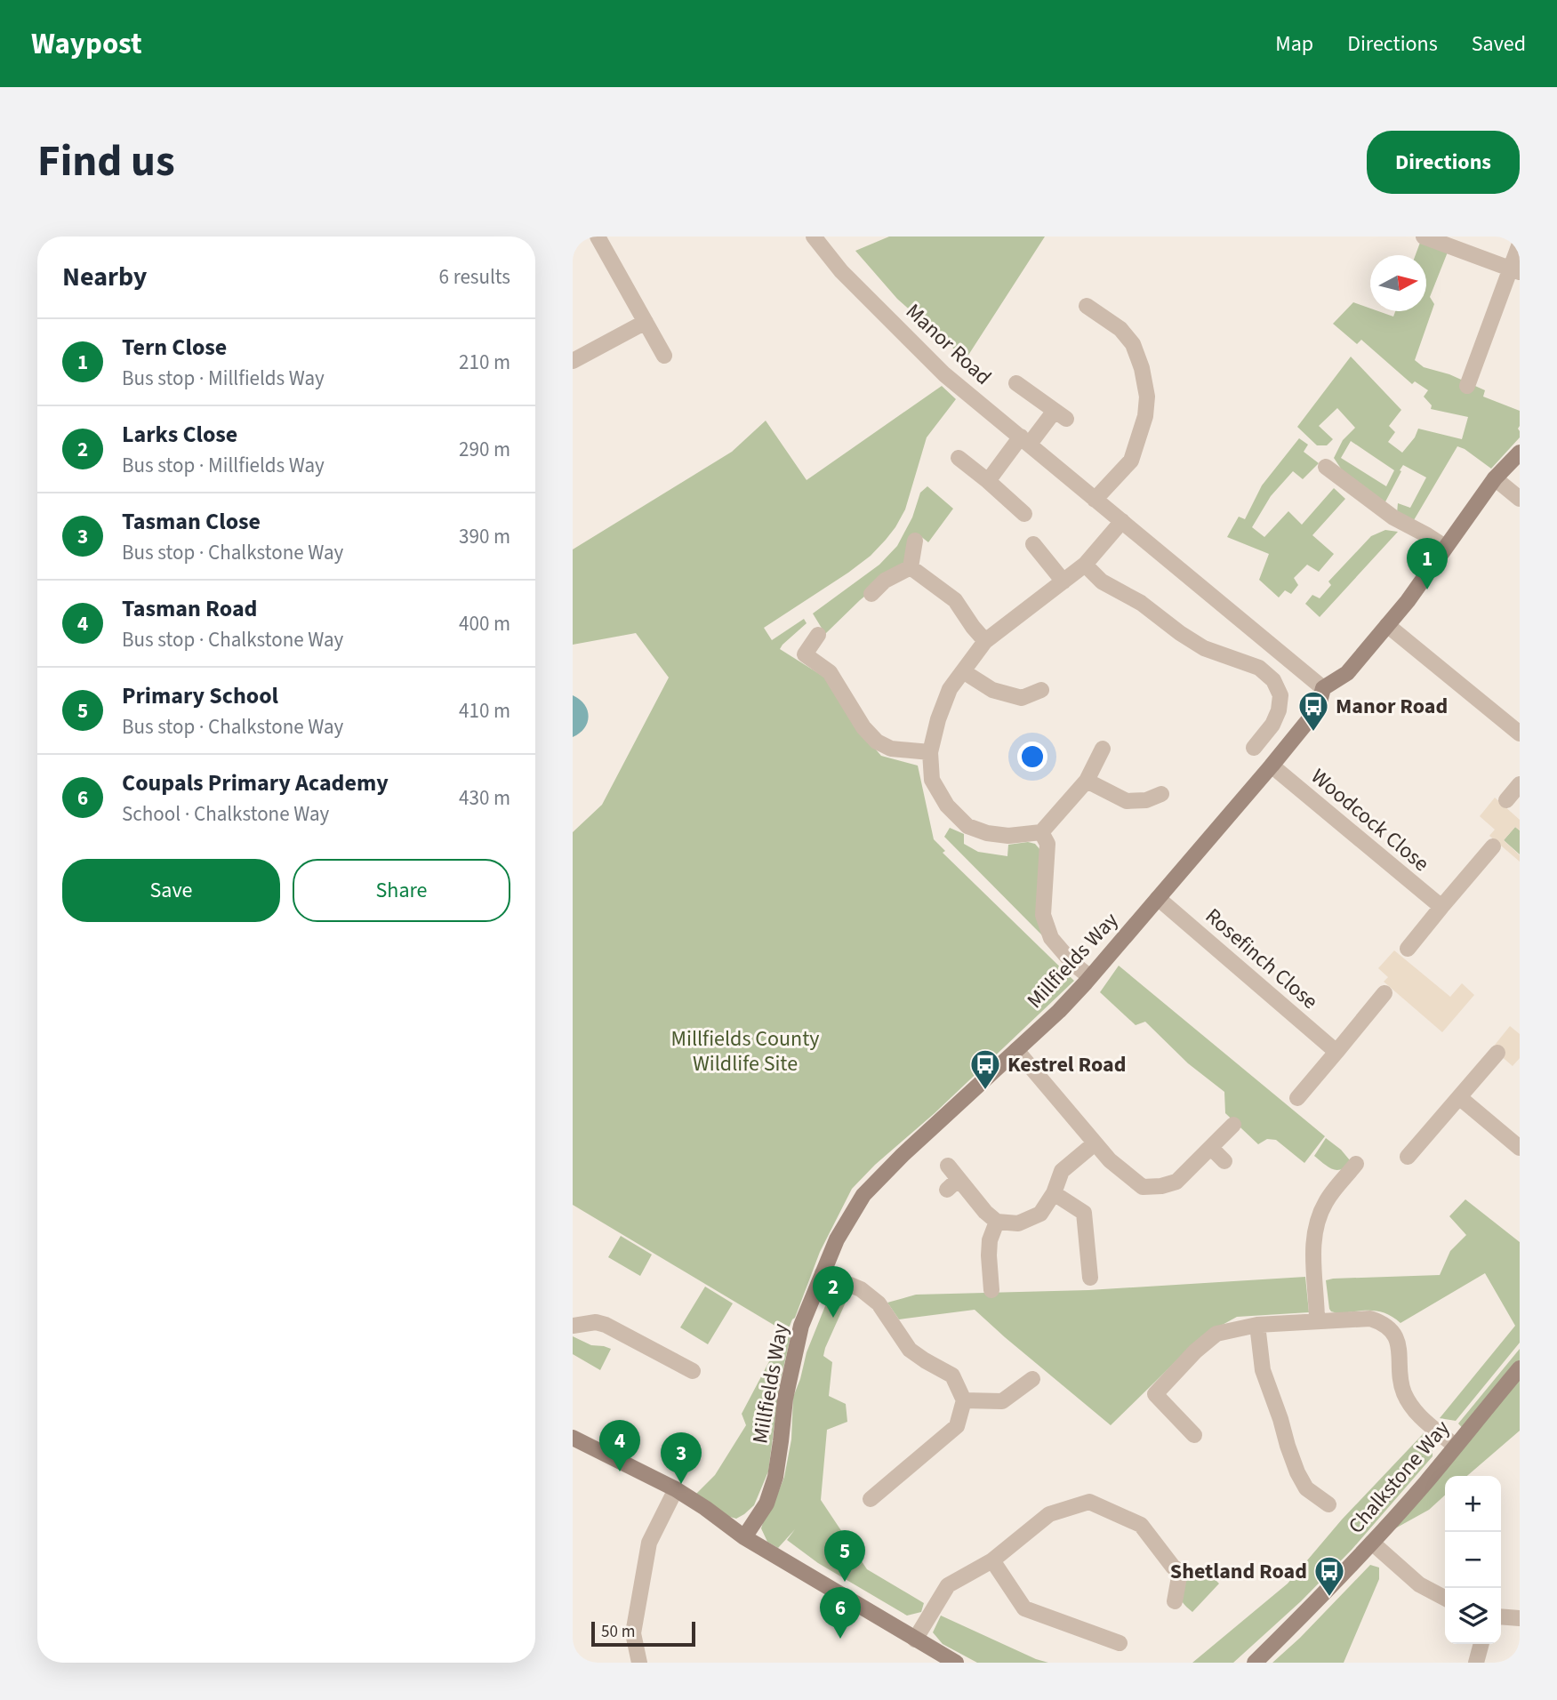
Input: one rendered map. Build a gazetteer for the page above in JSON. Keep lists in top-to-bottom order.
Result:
{
  "streets": {
    "street": [
      "Manor Road",
      "Woodcock Close",
      "Rosefinch Close",
      "Millfields Way",
      "Chalkstone Way"
    ]
  },
  "crossings": [
    ["Manor Road", "Millfields Way"],
    ["Woodcock Close", "Millfields Way"],
    ["Rosefinch Close", "Millfields Way"]
  ],
  "parks": ["Millfields County Wildlife Site"],
  "places": {
    "bus stop": ["Manor Road", "Kestrel Road", "Shetland Road"]
  },
  "scale_bar": "50 m",
  "north": "right",
  "page": {
    "header": "Waypost",
    "nav": ["Map", "Directions", "Saved"],
    "title": "Find us",
    "buttons": [
      "Directions",
      ["Save", "Share"]
    ],
    "heading": ["Nearby", "6 results"],
    "list": [
      {
        "mark": "1",
        "name": "Tern Close",
        "note": "Bus stop · Millfields Way",
        "value": "210 m"
      },
      {
        "mark": "2",
        "name": "Larks Close",
        "note": "Bus stop · Millfields Way",
        "value": "290 m"
      },
      {
        "mark": "3",
        "name": "Tasman Close",
        "note": "Bus stop · Chalkstone Way",
        "value": "390 m"
      },
      {
        "mark": "4",
        "name": "Tasman Road",
        "note": "Bus stop · Chalkstone Way",
        "value": "400 m"
      },
      {
        "mark": "5",
        "name": "Primary School",
        "note": "Bus stop · Chalkstone Way",
        "value": "410 m"
      },
      {
        "mark": "6",
        "name": "Coupals Primary Academy",
        "note": "School · Chalkstone Way",
        "value": "430 m"
      }
    ],
    "pins": [
      "1",
      "2",
      "4",
      "3",
      "5",
      "6"
    ],
    "map_buttons": ["+", "−"],
    "scale": "50 m"
  }
}
